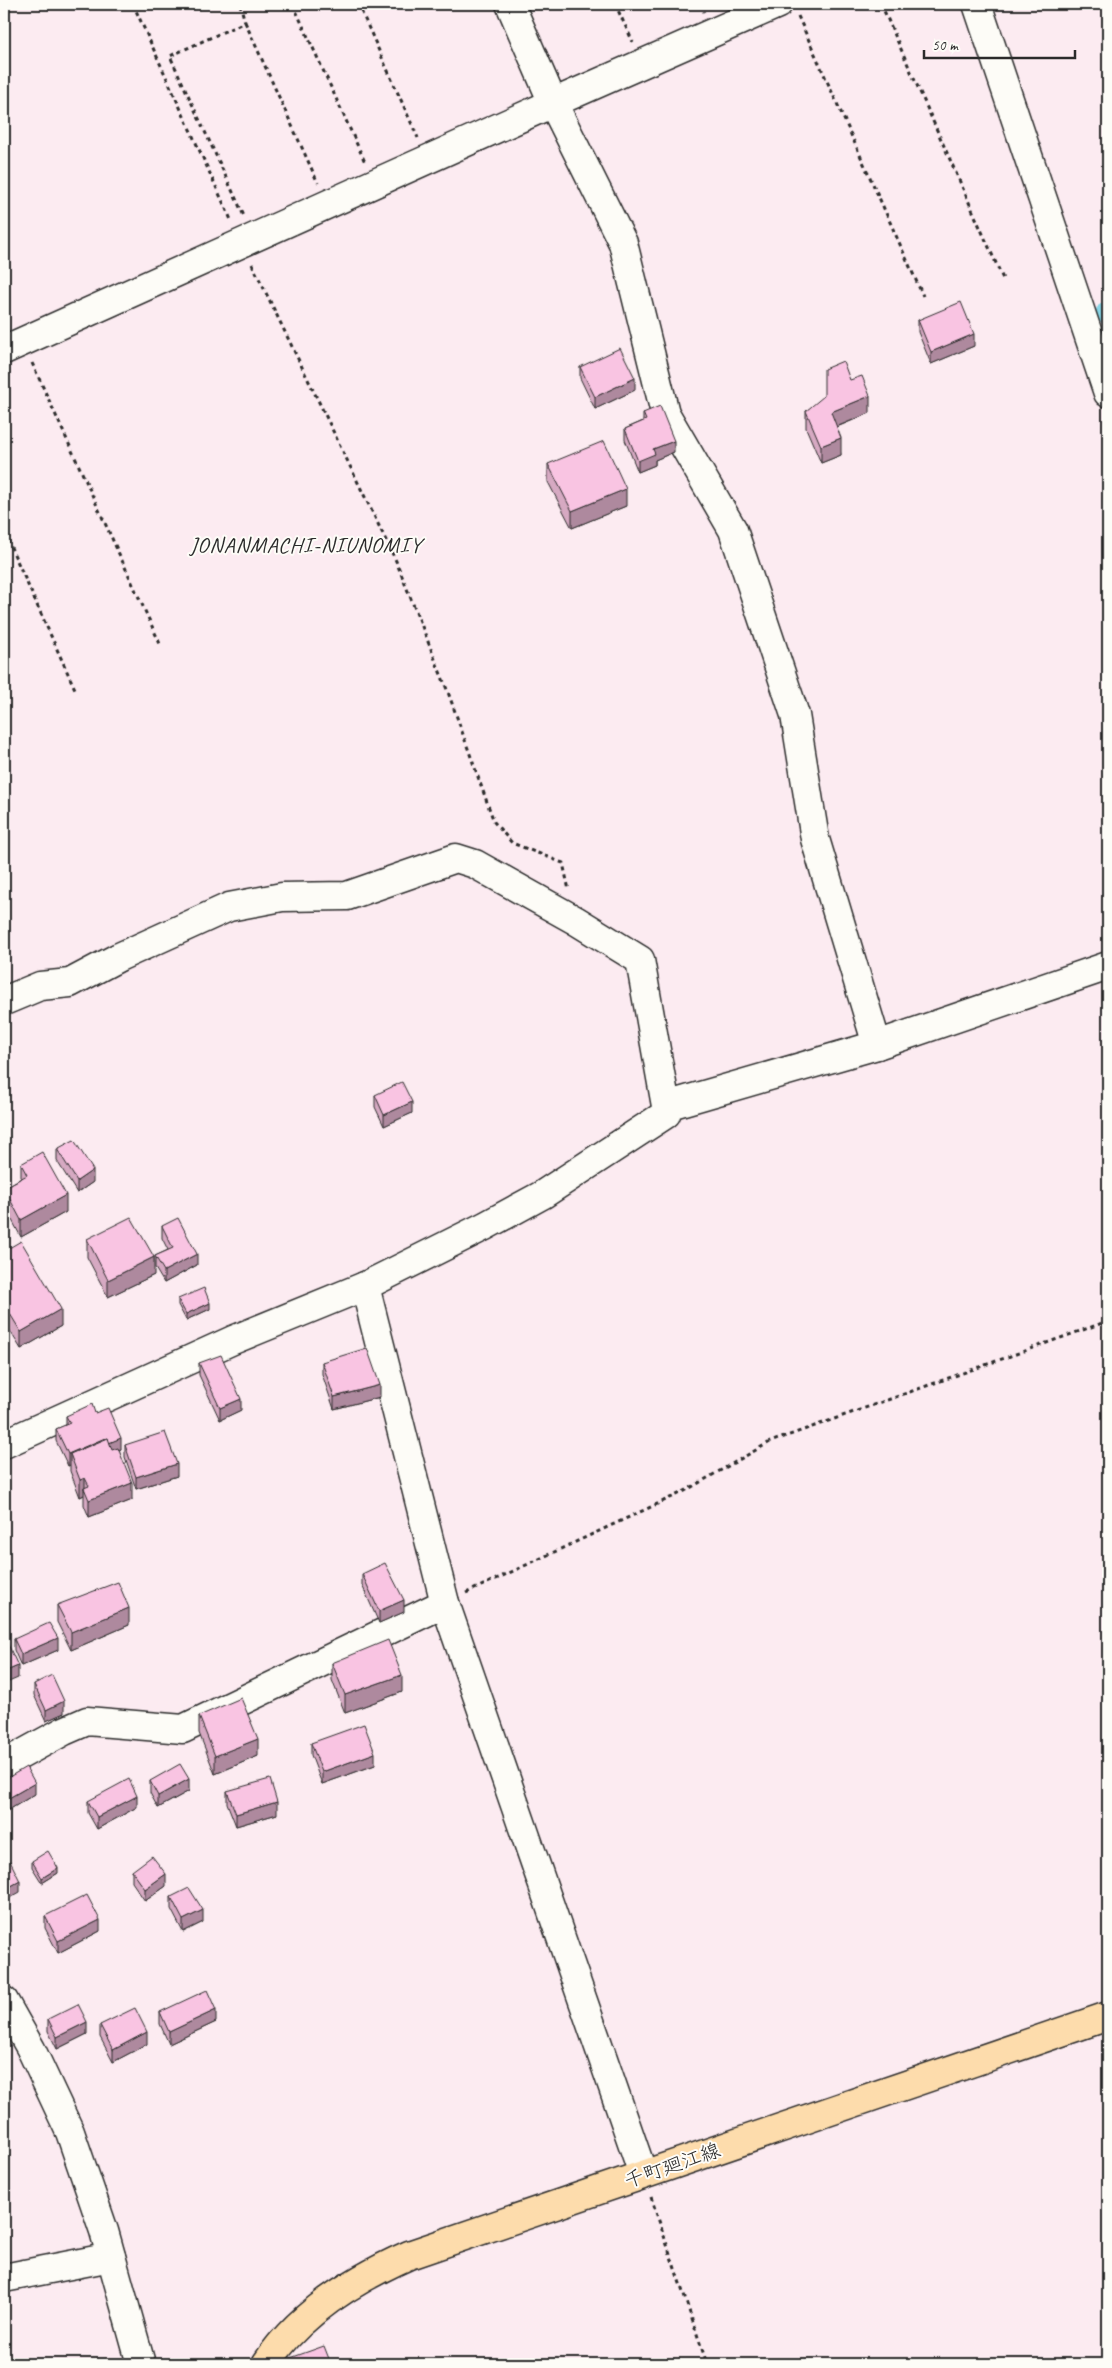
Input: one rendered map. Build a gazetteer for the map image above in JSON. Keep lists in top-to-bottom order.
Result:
{
  "streets": {
    "main road": ["千町廻江線"]
  },
  "districts": ["JONANMACHI-NIUNOMIY"],
  "scale_bar": "50 m"
}
